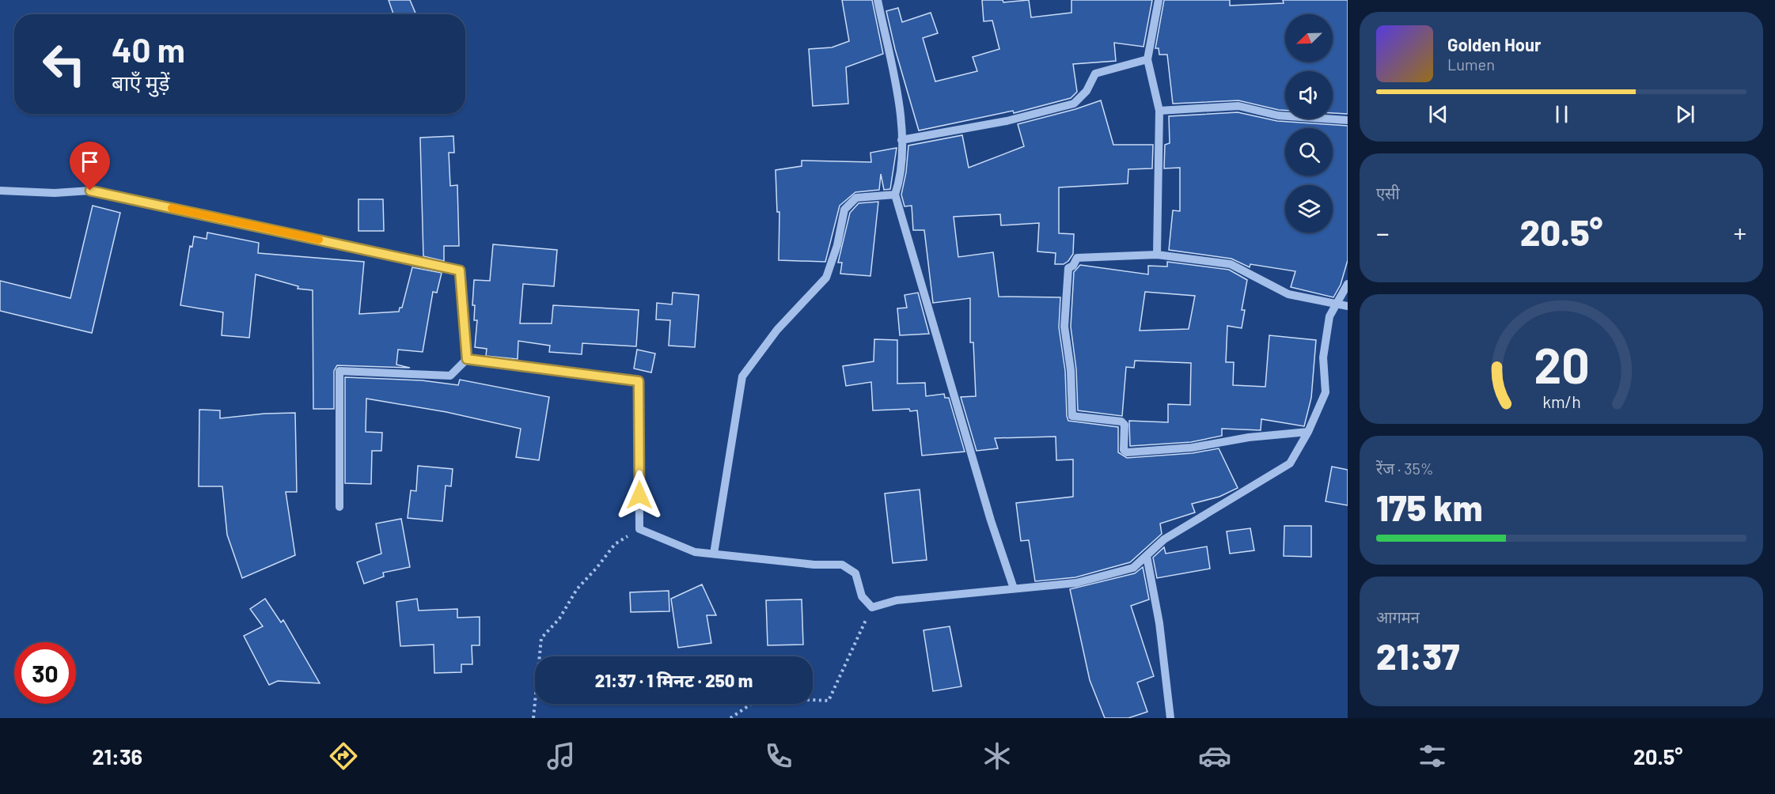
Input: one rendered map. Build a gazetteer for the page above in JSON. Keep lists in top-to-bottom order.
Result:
{
  "north": "bottom left",
  "page": {
    "turn": ["40 m", "बाएँ मुड़ें"],
    "song": ["Golden Hour", "Lumen"],
    "tile": [
      "एसी",
      ["रेंज · 35%", "175 km"],
      ["आगमन", "21:37"]
    ],
    "heat": ["−", "20.5°", "+"],
    "limit": "30",
    "trip": "21:37 · 1 मिनट · 250 m",
    "tabs": ["21:36", "20.5°"],
    "gauge": ["20", "km/h"]
  }
}
